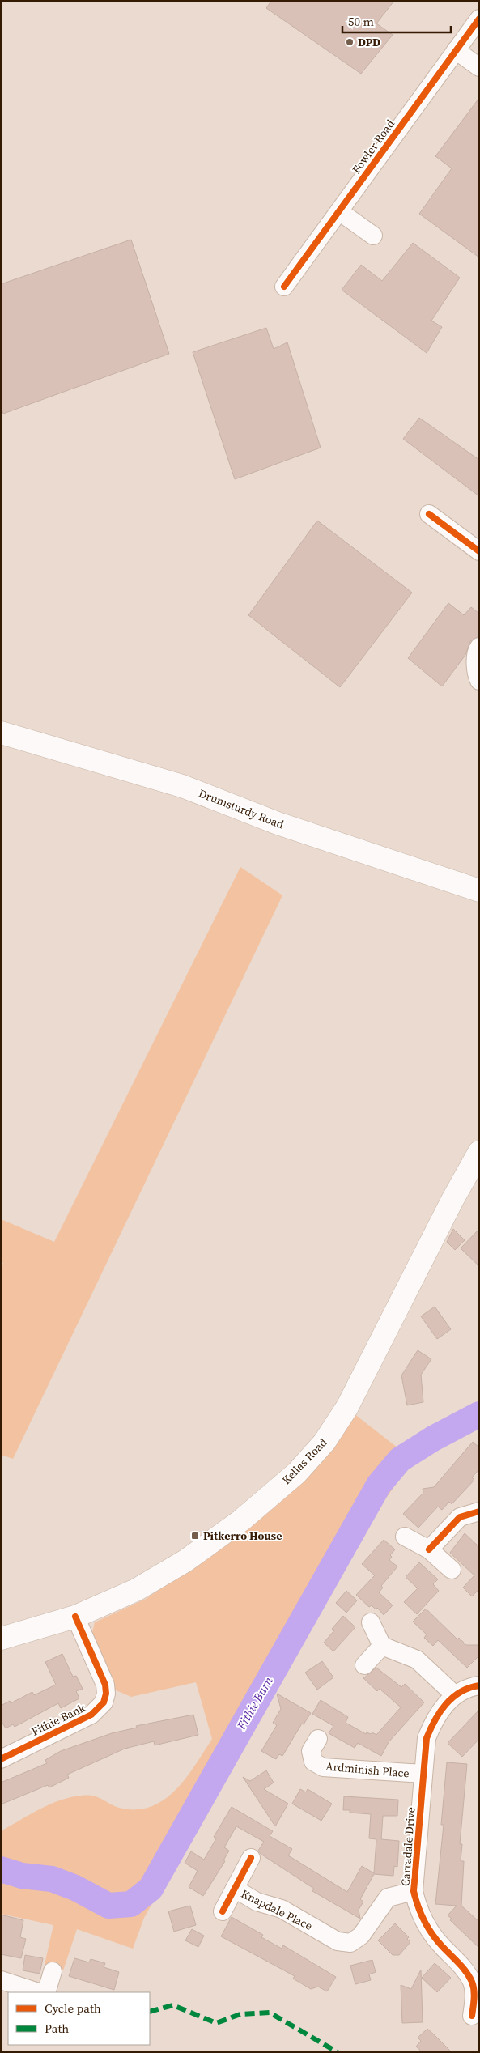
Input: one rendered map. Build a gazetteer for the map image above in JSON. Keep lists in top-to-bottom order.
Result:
{
  "streets": {
    "main road": ["Drumsturdy Road", "Kellas Road"],
    "street": [
      "Fowler Road",
      "Fithie Bank",
      "Ardminish Place",
      "Carradale Drive",
      "Knapdale Place"
    ]
  },
  "crossings": [
    ["Kellas Road", "Fithie Bank"],
    ["Ardminish Place", "Carradale Drive"],
    ["Carradale Drive", "Knapdale Place"]
  ],
  "water": ["Fithie Burn"],
  "places": {
    "other": ["DPD"],
    "transit": ["Pitkerro House"]
  },
  "legend": ["Cycle path", "Path"],
  "scale_bar": "50 m"
}
